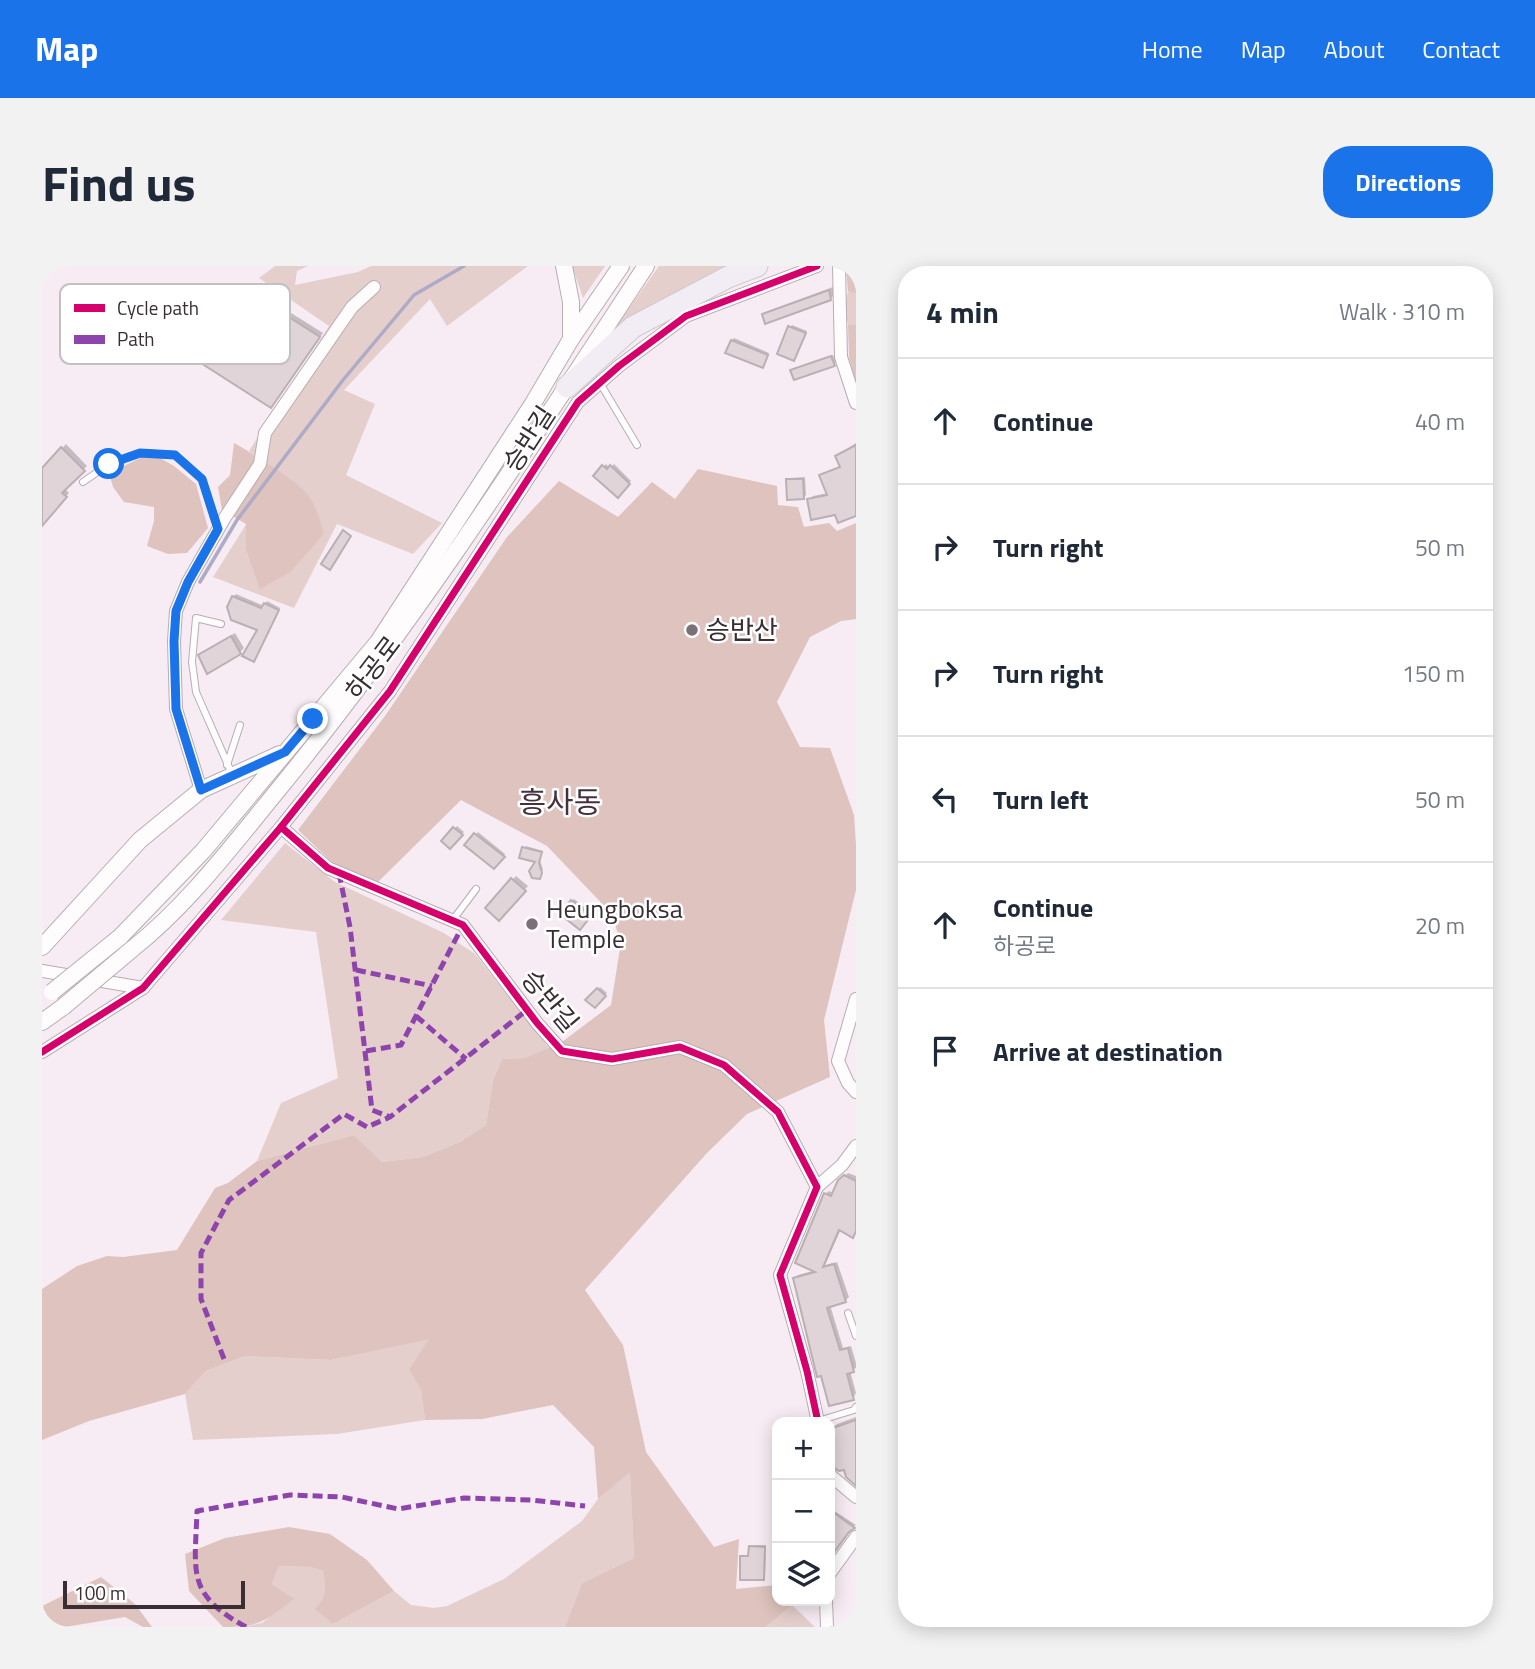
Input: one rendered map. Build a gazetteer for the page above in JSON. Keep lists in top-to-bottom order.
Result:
{
  "streets": {
    "street": ["승반길", "하공로"]
  },
  "districts": ["흥사동"],
  "places": ["승반산", "Heungboksa Temple"],
  "legend": ["Cycle path", "Path"],
  "scale_bar": "100 m",
  "page": {
    "header": "Map",
    "nav": [
      "Home",
      "Map",
      "About",
      "Contact"
    ],
    "title": "Find us",
    "buttons": "Directions",
    "heading": ["4 min", "Walk · 310 m"],
    "list": [
      ["Continue", "40 m"],
      ["Turn right", "50 m"],
      ["Turn right", "150 m"],
      ["Turn left", "50 m"],
      ["Continue", "하공로", "20 m"],
      "Arrive at destination"
    ],
    "map_buttons": ["+", "−"],
    "scale": "100 m"
  }
}
